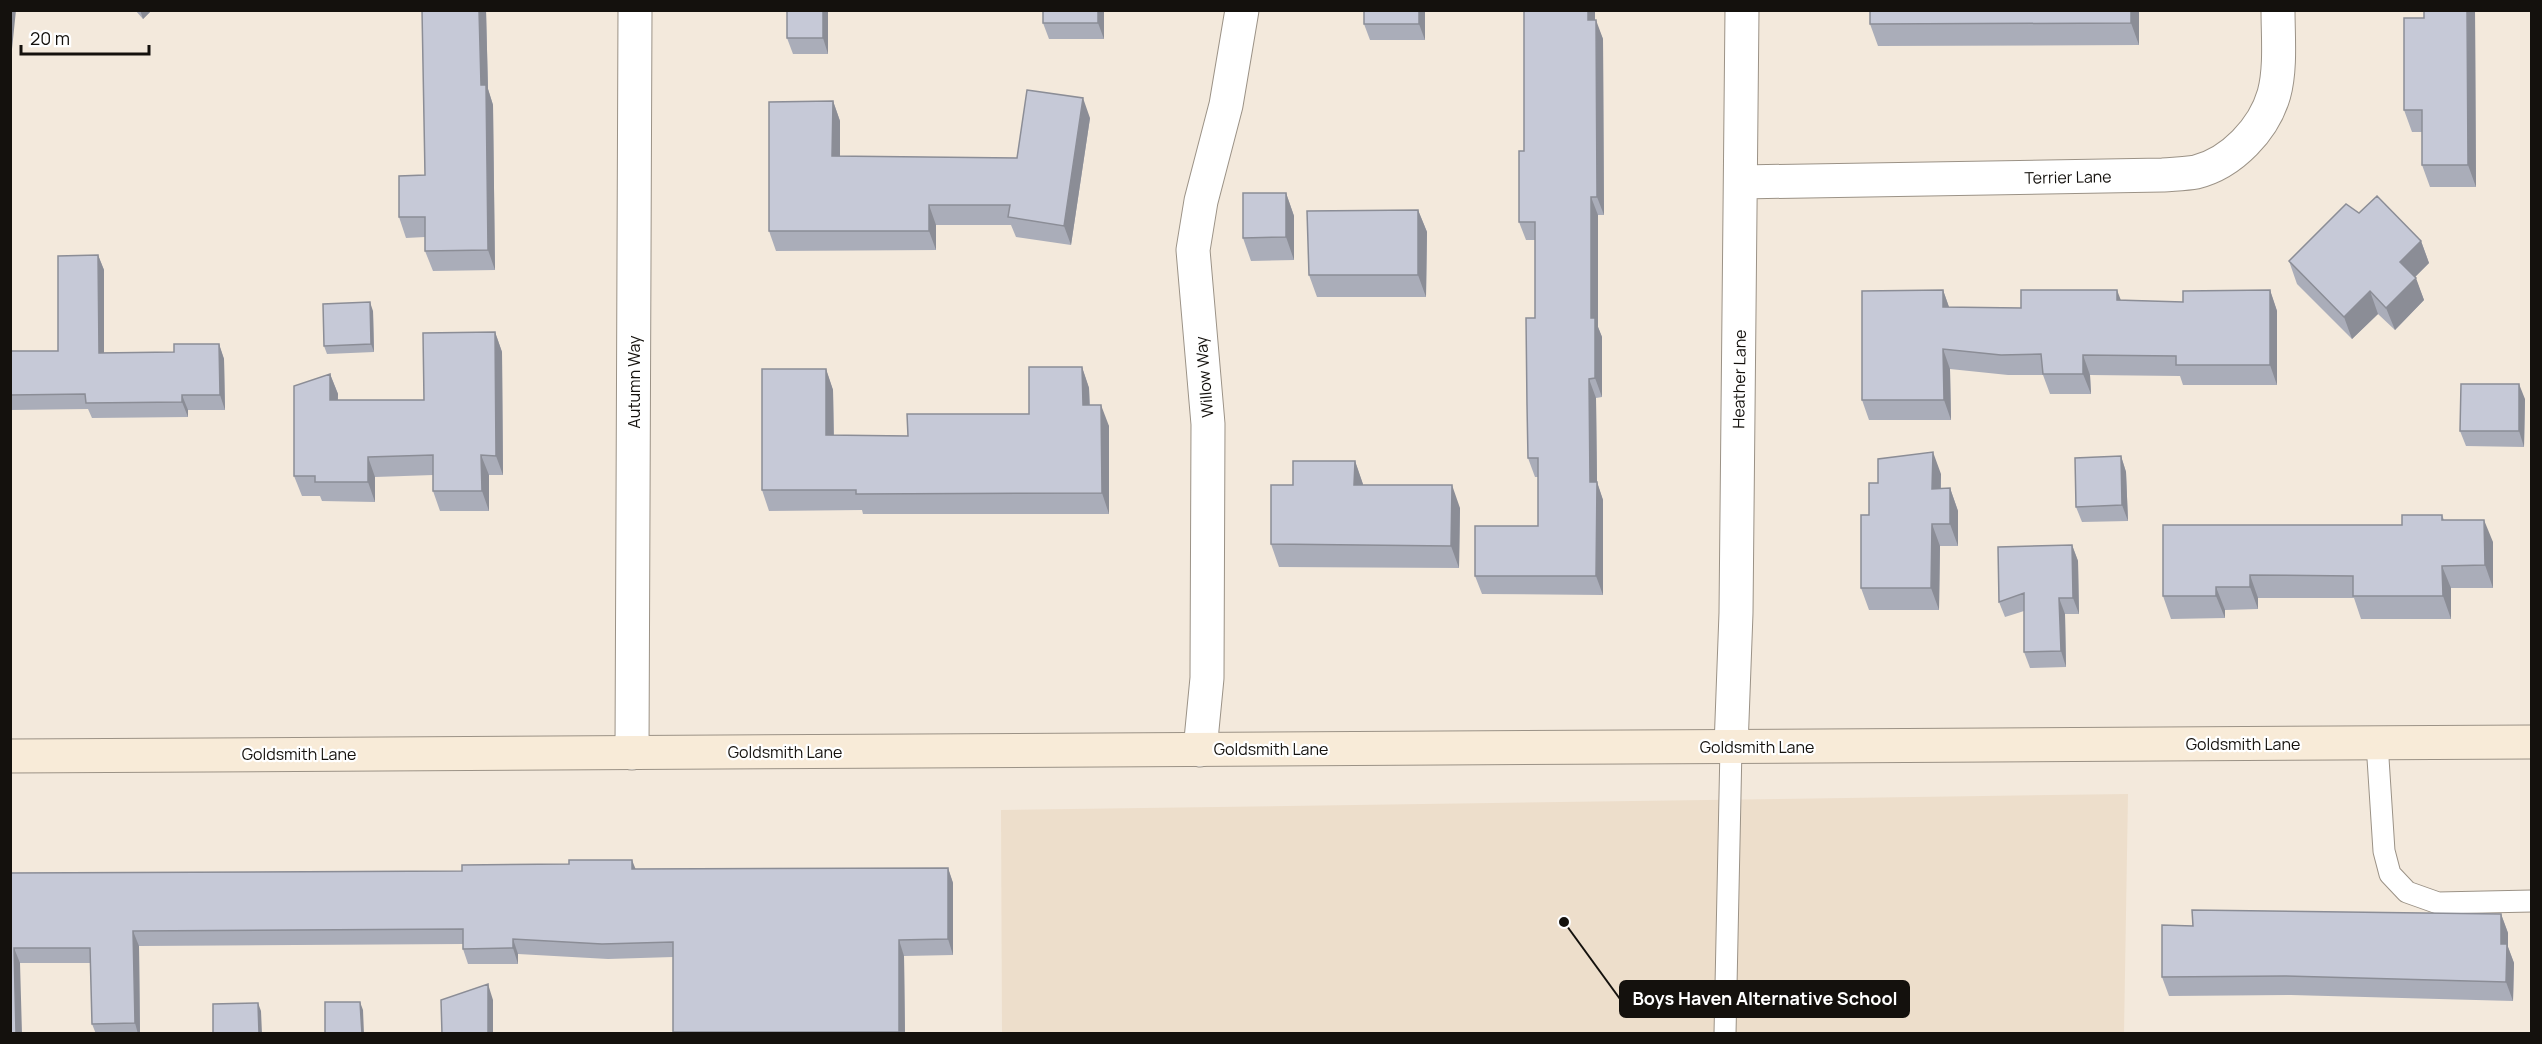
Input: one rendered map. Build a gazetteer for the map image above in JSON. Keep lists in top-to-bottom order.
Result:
{
  "streets": {
    "street": [
      "Terrier Lane",
      "Willow Way",
      "Heather Lane",
      "Autumn Way",
      "Goldsmith Lane"
    ]
  },
  "crossings": [
    ["Terrier Lane", "Heather Lane"],
    ["Willow Way", "Goldsmith Lane"],
    ["Heather Lane", "Goldsmith Lane"],
    ["Autumn Way", "Goldsmith Lane"]
  ],
  "places": ["Boys Haven Alternative School"],
  "scale_bar": "20 m"
}
